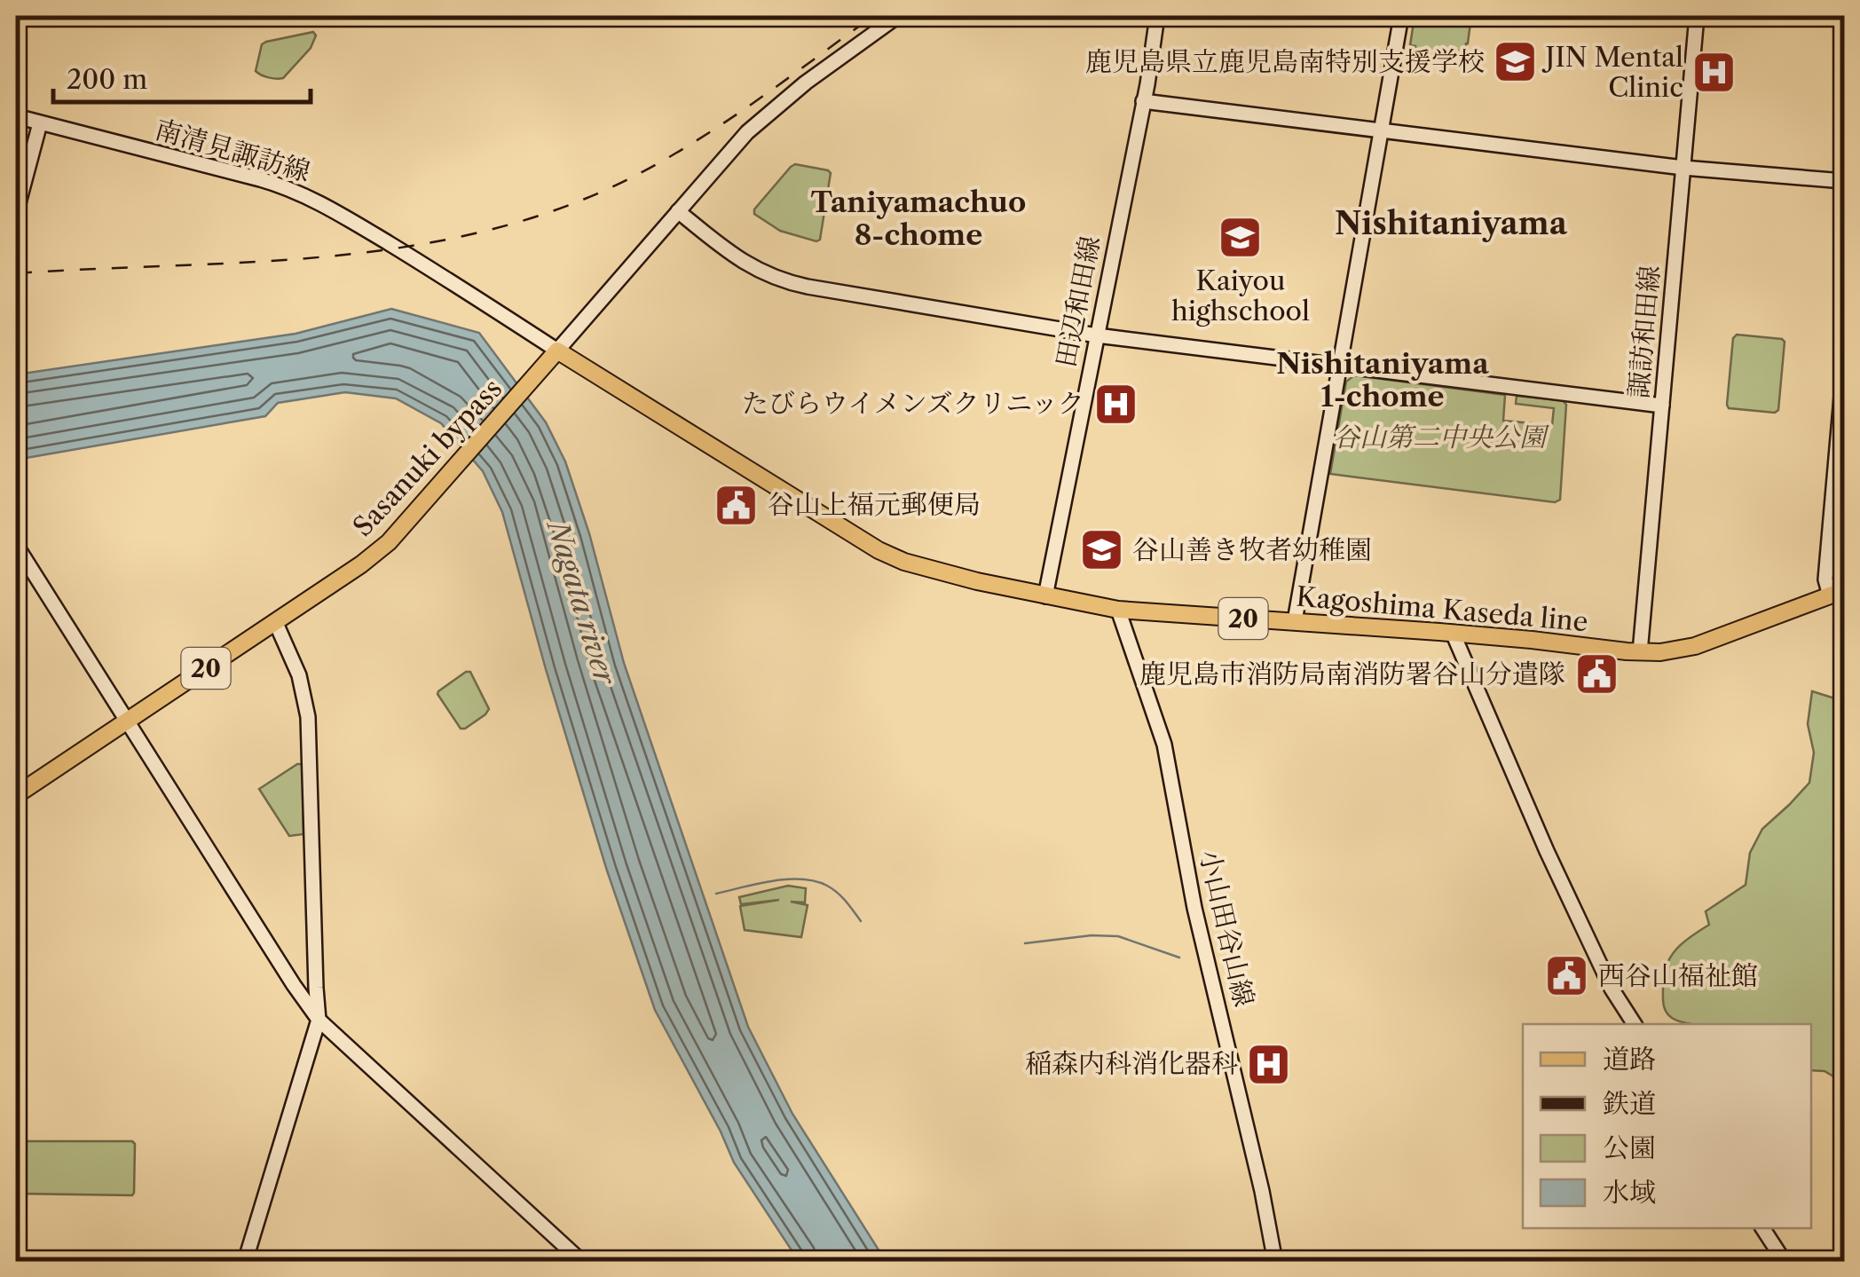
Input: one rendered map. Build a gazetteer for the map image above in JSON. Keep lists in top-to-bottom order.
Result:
{
  "streets": {
    "main road": ["Sasanuki bypass", "Kagoshima Kaseda line", "20"],
    "street": [
      "南清見諏訪線",
      "田辺和田線",
      "諏訪和田線",
      "小山田谷山線"
    ]
  },
  "crossings": [
    ["南清見諏訪線", "Sasanuki bypass"],
    ["南清見諏訪線", "Kagoshima Kaseda line"],
    ["田辺和田線", "Kagoshima Kaseda line"],
    ["諏訪和田線", "Kagoshima Kaseda line"],
    ["Sasanuki bypass", "Kagoshima Kaseda line"],
    ["Kagoshima Kaseda line", "小山田谷山線"]
  ],
  "districts": ["Taniyamachuo 8-chome", "Nishitaniyama", "Nishitaniyama 1-chome"],
  "water": ["Nagata river"],
  "parks": ["谷山第二中央公園"],
  "places": {
    "school or university": ["鹿児島県立鹿児島南特別支援学校", "Kaiyou highschool", "谷山善き牧者幼稚園"],
    "hospital": ["JIN Mental Clinic", "たびらウイメンズクリニック", "稲森内科消化器科"],
    "public building": ["谷山上福元郵便局", "鹿児島市消防局南消防署谷山分遣隊", "西谷山福祉館"]
  },
  "legend": [
    "道路",
    "鉄道",
    "公園",
    "水域"
  ],
  "scale_bar": "200 m"
}
